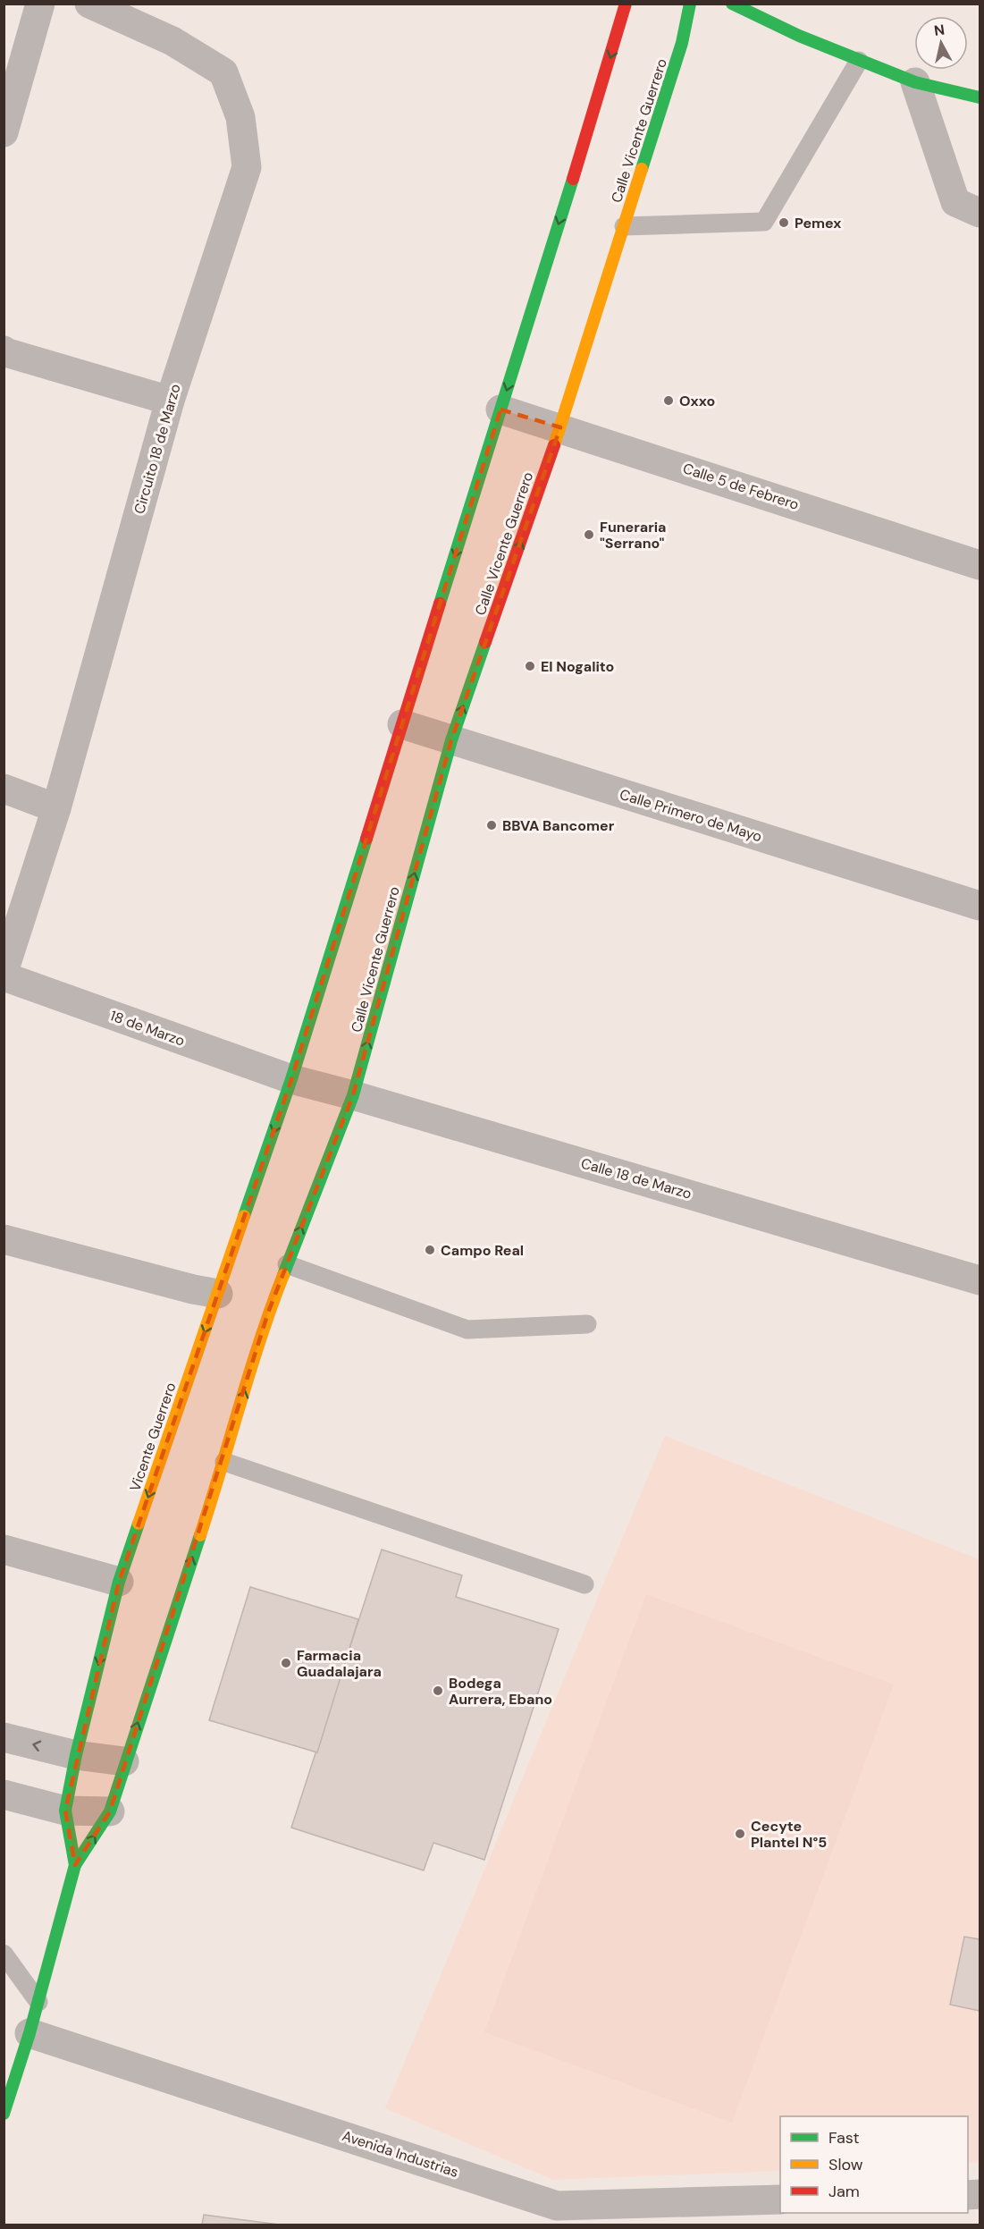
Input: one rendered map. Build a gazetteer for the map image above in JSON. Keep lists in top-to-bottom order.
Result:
{
  "streets": {
    "main road": ["Calle Vicente Guerrero", "Vicente Guerrero"],
    "street": [
      "Circuito 18 de Marzo",
      "Calle 5 de Febrero",
      "Calle Primero de Mayo",
      "18 de Marzo",
      "Calle 18 de Marzo",
      "Avenida Industrias"
    ]
  },
  "crossings": [
    ["Calle Vicente Guerrero", "Calle 5 de Febrero"],
    ["Calle Vicente Guerrero", "Calle Primero de Mayo"],
    ["Calle Vicente Guerrero", "Calle 18 de Marzo"],
    ["18 de Marzo", "Calle 18 de Marzo"],
    ["18 de Marzo", "Vicente Guerrero"],
    ["Calle 18 de Marzo", "Vicente Guerrero"]
  ],
  "places": [
    "Pemex",
    "Oxxo",
    "Funeraria \"Serrano\"",
    "El Nogalito",
    "BBVA Bancomer",
    "Campo Real",
    "Farmacia Guadalajara",
    "Bodega Aurrera, Ebano",
    "Cecyte Plantel N°5"
  ],
  "legend": ["Fast", "Slow", "Jam"],
  "north": "top"
}
